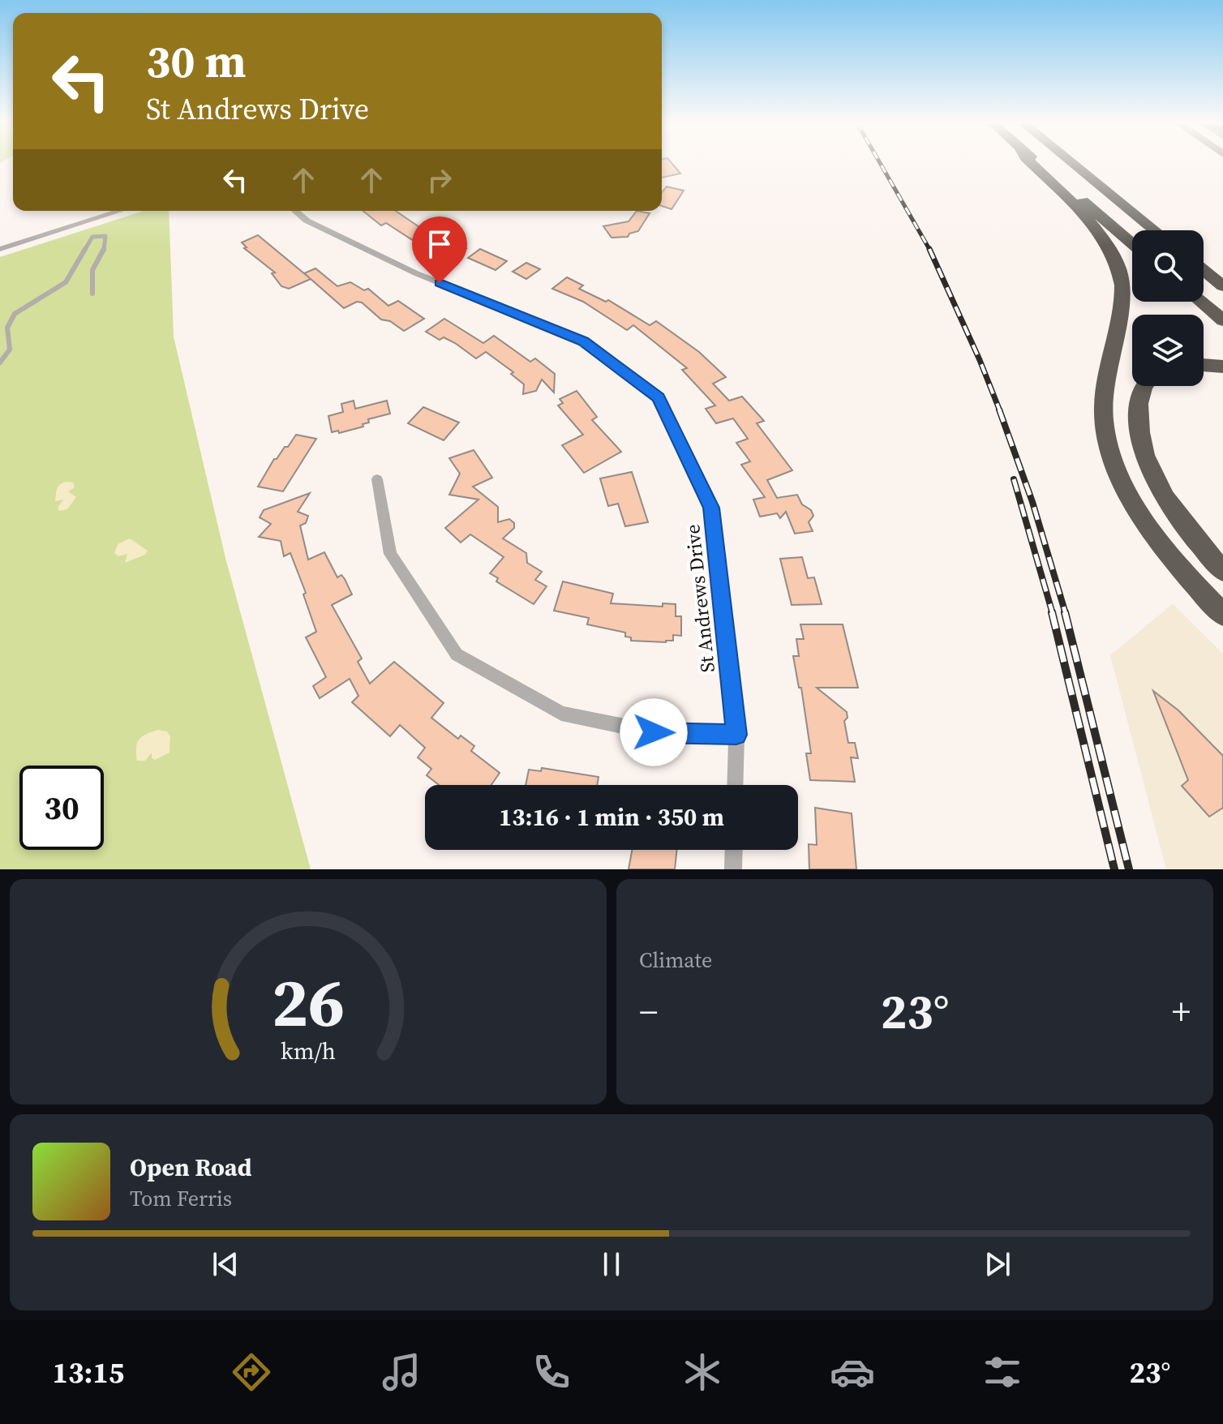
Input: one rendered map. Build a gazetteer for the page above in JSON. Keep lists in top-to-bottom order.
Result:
{
  "streets": {
    "street": ["St Andrews Drive"]
  },
  "page": {
    "turn": ["30 m", "St Andrews Drive"],
    "limit": "30",
    "trip": "13:16 · 1 min · 350 m",
    "tile": "Climate",
    "heat": ["−", "23°", "+"],
    "song": ["Open Road", "Tom Ferris"],
    "tabs": ["13:15", "23°"],
    "gauge": ["26", "km/h"]
  }
}
